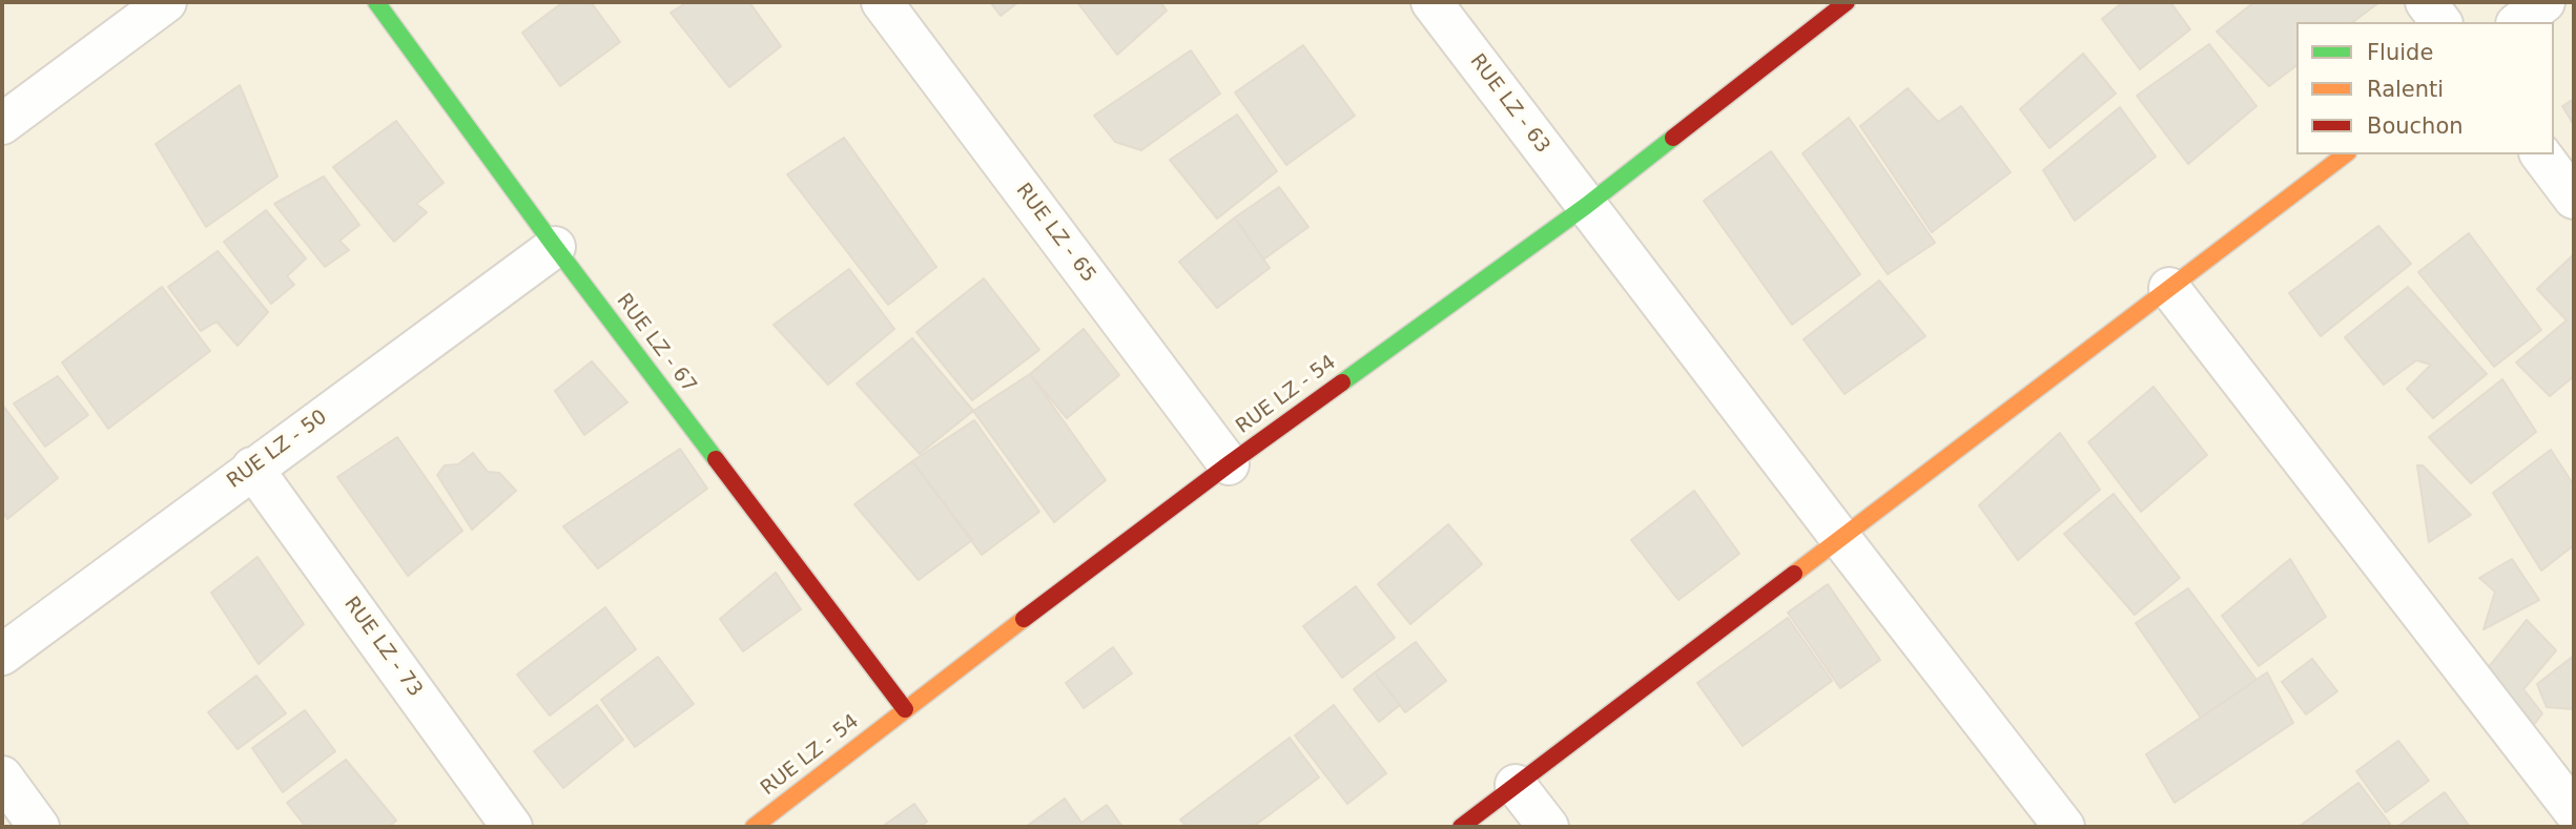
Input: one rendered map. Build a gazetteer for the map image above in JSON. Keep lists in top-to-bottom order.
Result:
{
  "streets": {
    "street": [
      "RUE LZ - 63",
      "RUE LZ - 65",
      "RUE LZ - 67",
      "RUE LZ - 54",
      "RUE LZ - 50",
      "RUE LZ - 73"
    ]
  },
  "crossings": [
    ["RUE LZ - 63", "RUE LZ - 54"],
    ["RUE LZ - 65", "RUE LZ - 54"],
    ["RUE LZ - 67", "RUE LZ - 54"],
    ["RUE LZ - 67", "RUE LZ - 50"],
    ["RUE LZ - 50", "RUE LZ - 73"]
  ],
  "legend": ["Fluide", "Ralenti", "Bouchon"]
}
